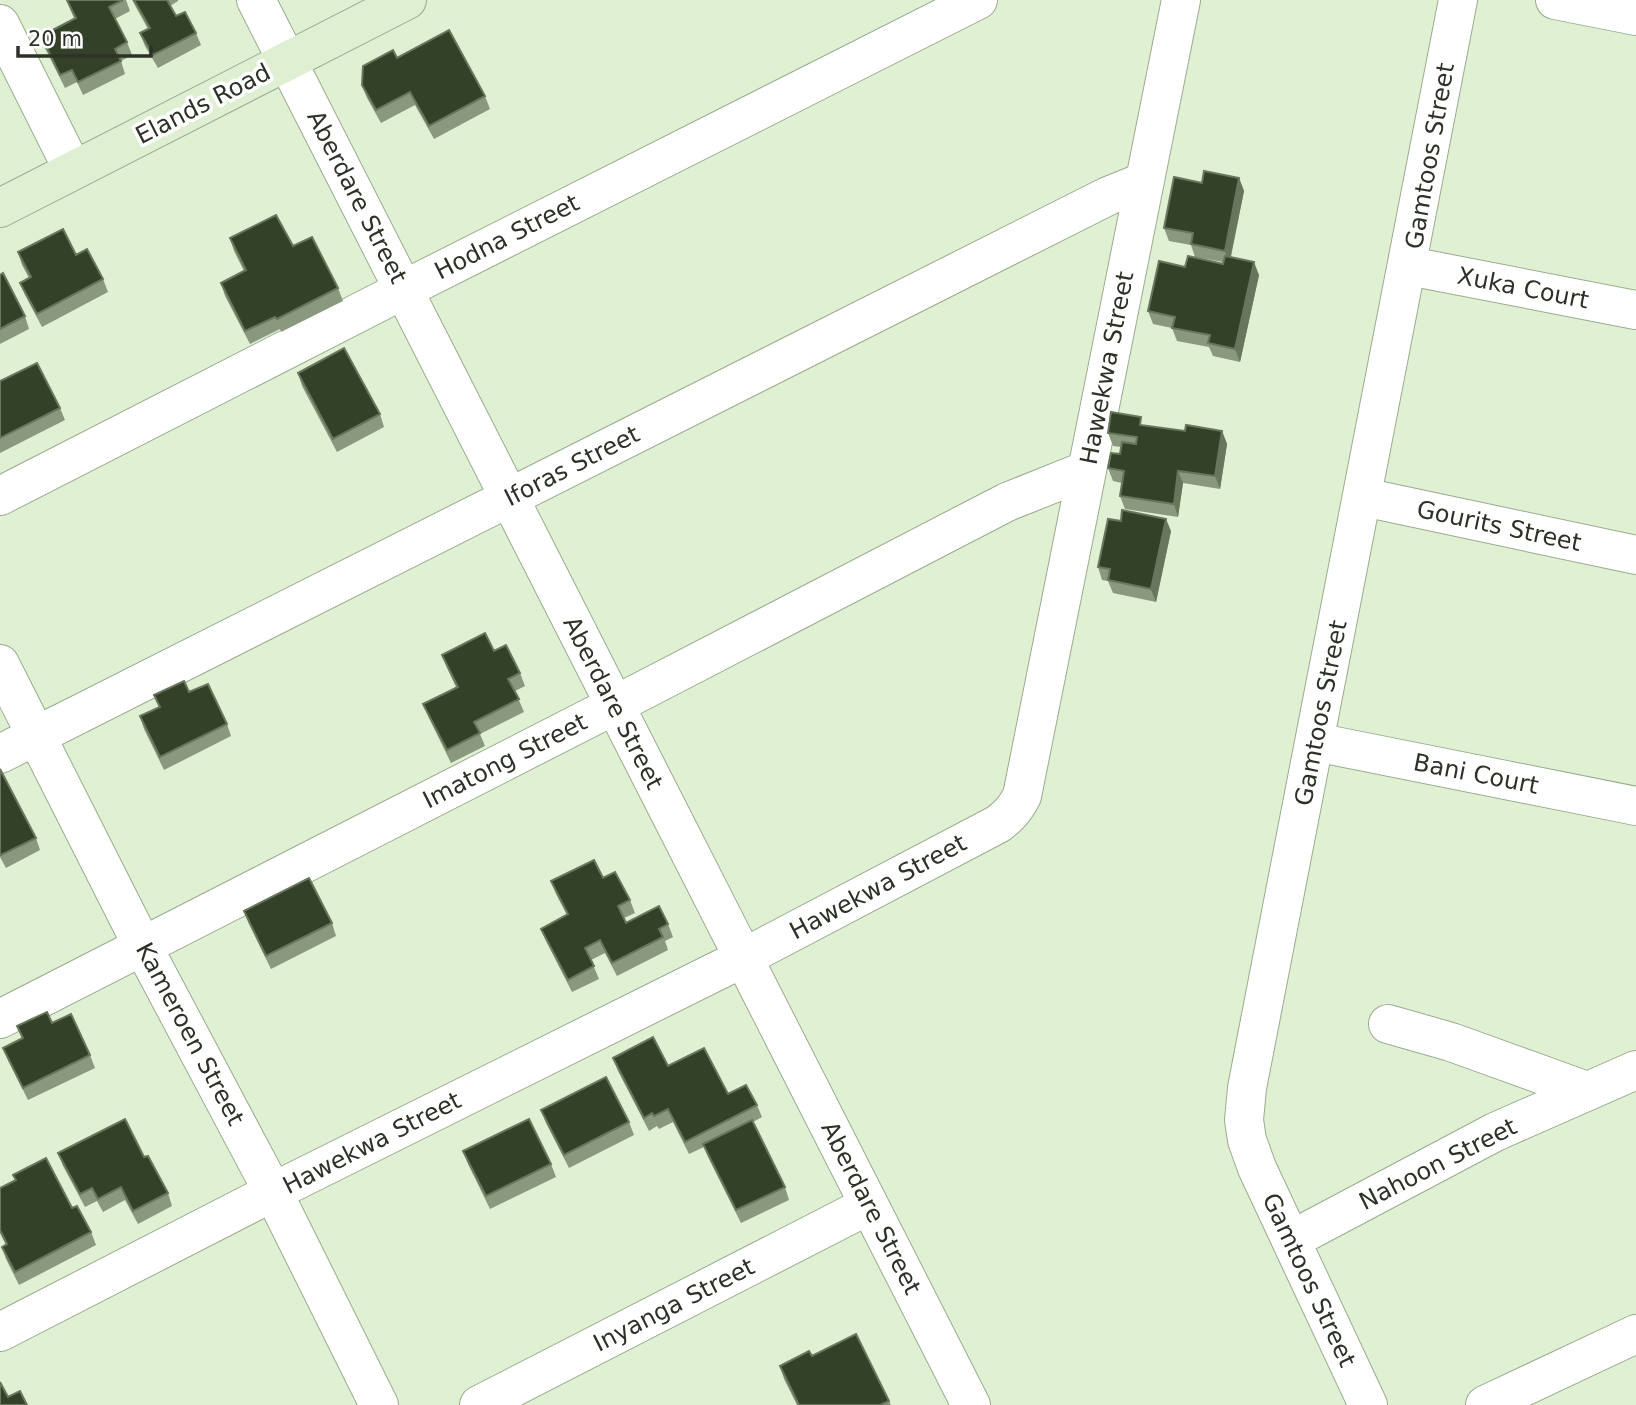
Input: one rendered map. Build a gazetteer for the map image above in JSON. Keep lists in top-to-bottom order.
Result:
{
  "streets": {
    "street": [
      "Elands Road",
      "Gamtoos Street",
      "Aberdare Street",
      "Hodna Street",
      "Xuka Court",
      "Hawekwa Street",
      "Iforas Street",
      "Gourits Street",
      "Imatong Street",
      "Bani Court",
      "Kameroen Street",
      "Nahoon Street",
      "Inyanga Street"
    ]
  },
  "crossings": [
    ["Elands Road", "Aberdare Street"],
    ["Gamtoos Street", "Xuka Court"],
    ["Gamtoos Street", "Gourits Street"],
    ["Gamtoos Street", "Bani Court"],
    ["Gamtoos Street", "Nahoon Street"],
    ["Aberdare Street", "Hodna Street"],
    ["Aberdare Street", "Hawekwa Street"],
    ["Aberdare Street", "Iforas Street"],
    ["Aberdare Street", "Imatong Street"],
    ["Aberdare Street", "Inyanga Street"],
    ["Hawekwa Street", "Iforas Street"],
    ["Hawekwa Street", "Imatong Street"],
    ["Hawekwa Street", "Kameroen Street"],
    ["Iforas Street", "Kameroen Street"],
    ["Imatong Street", "Kameroen Street"]
  ],
  "scale_bar": "20 m"
}
